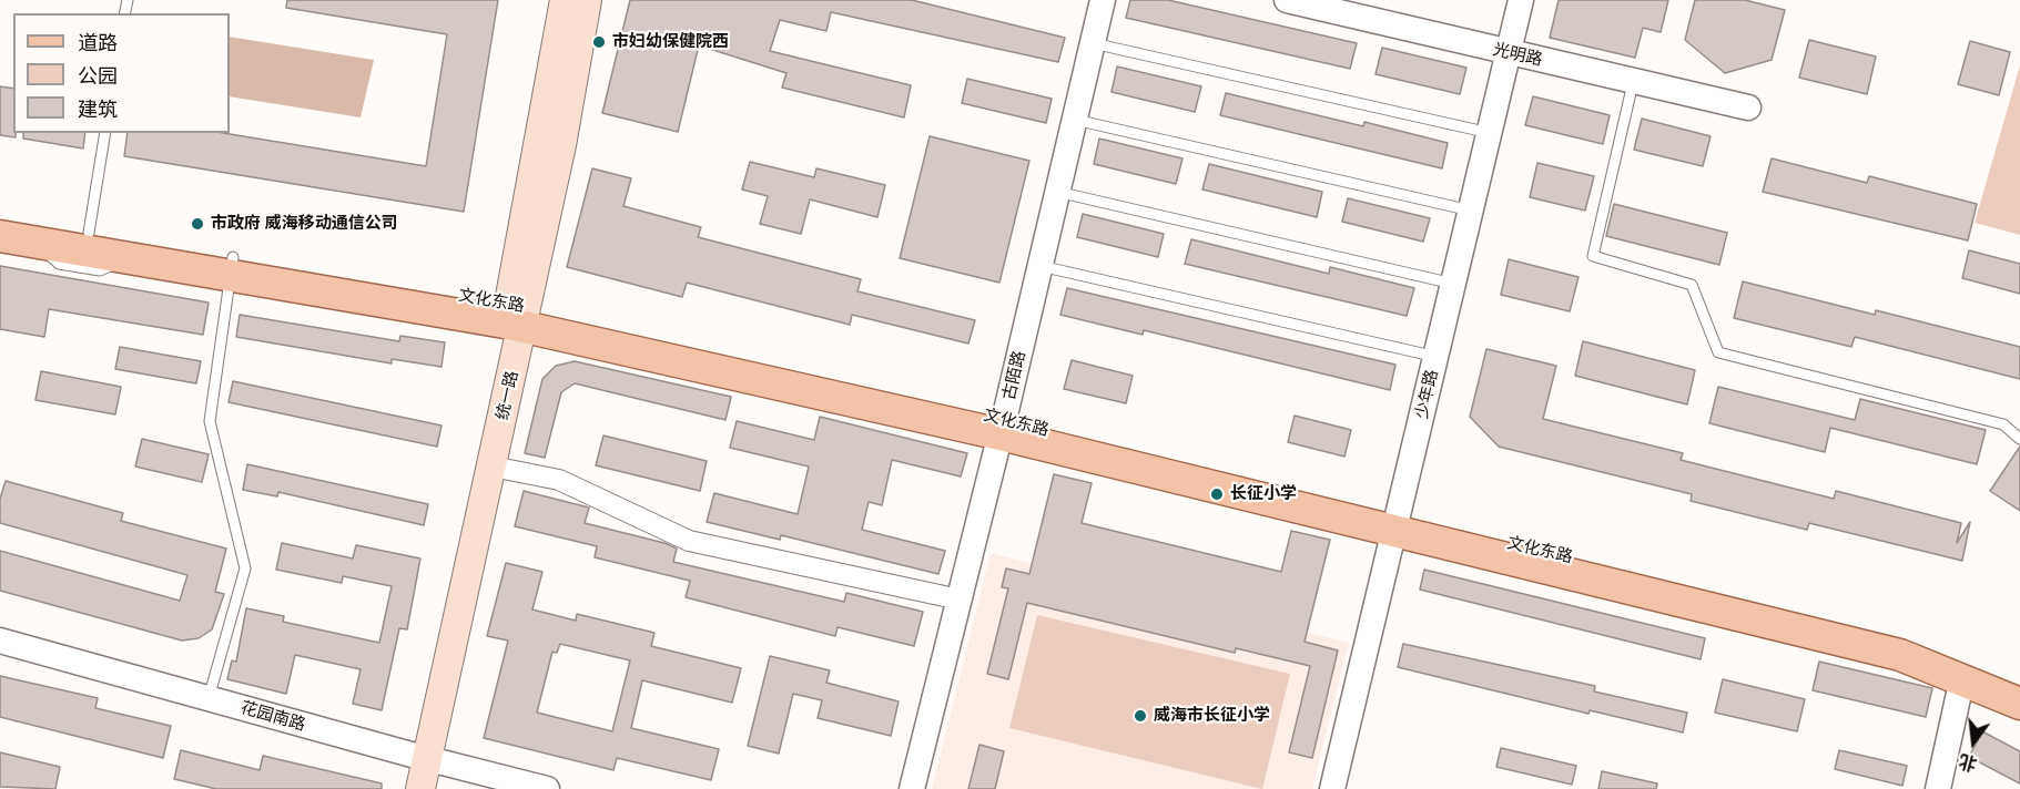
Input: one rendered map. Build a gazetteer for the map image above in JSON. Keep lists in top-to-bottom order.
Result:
{
  "streets": {
    "main road": ["文化东路", "统一路"],
    "street": [
      "光明路",
      "古陌路",
      "少年路",
      "花园南路"
    ]
  },
  "crossings": [
    ["光明路", "少年路"],
    ["文化东路", "古陌路"],
    ["文化东路", "少年路"],
    ["文化东路", "统一路"],
    ["统一路", "花园南路"]
  ],
  "places": [
    "市妇幼保健院西",
    "市政府 威海移动通信公司",
    "长征小学",
    "威海市长征小学"
  ],
  "legend": ["道路", "公园", "建筑"],
  "north": "bottom"
}
